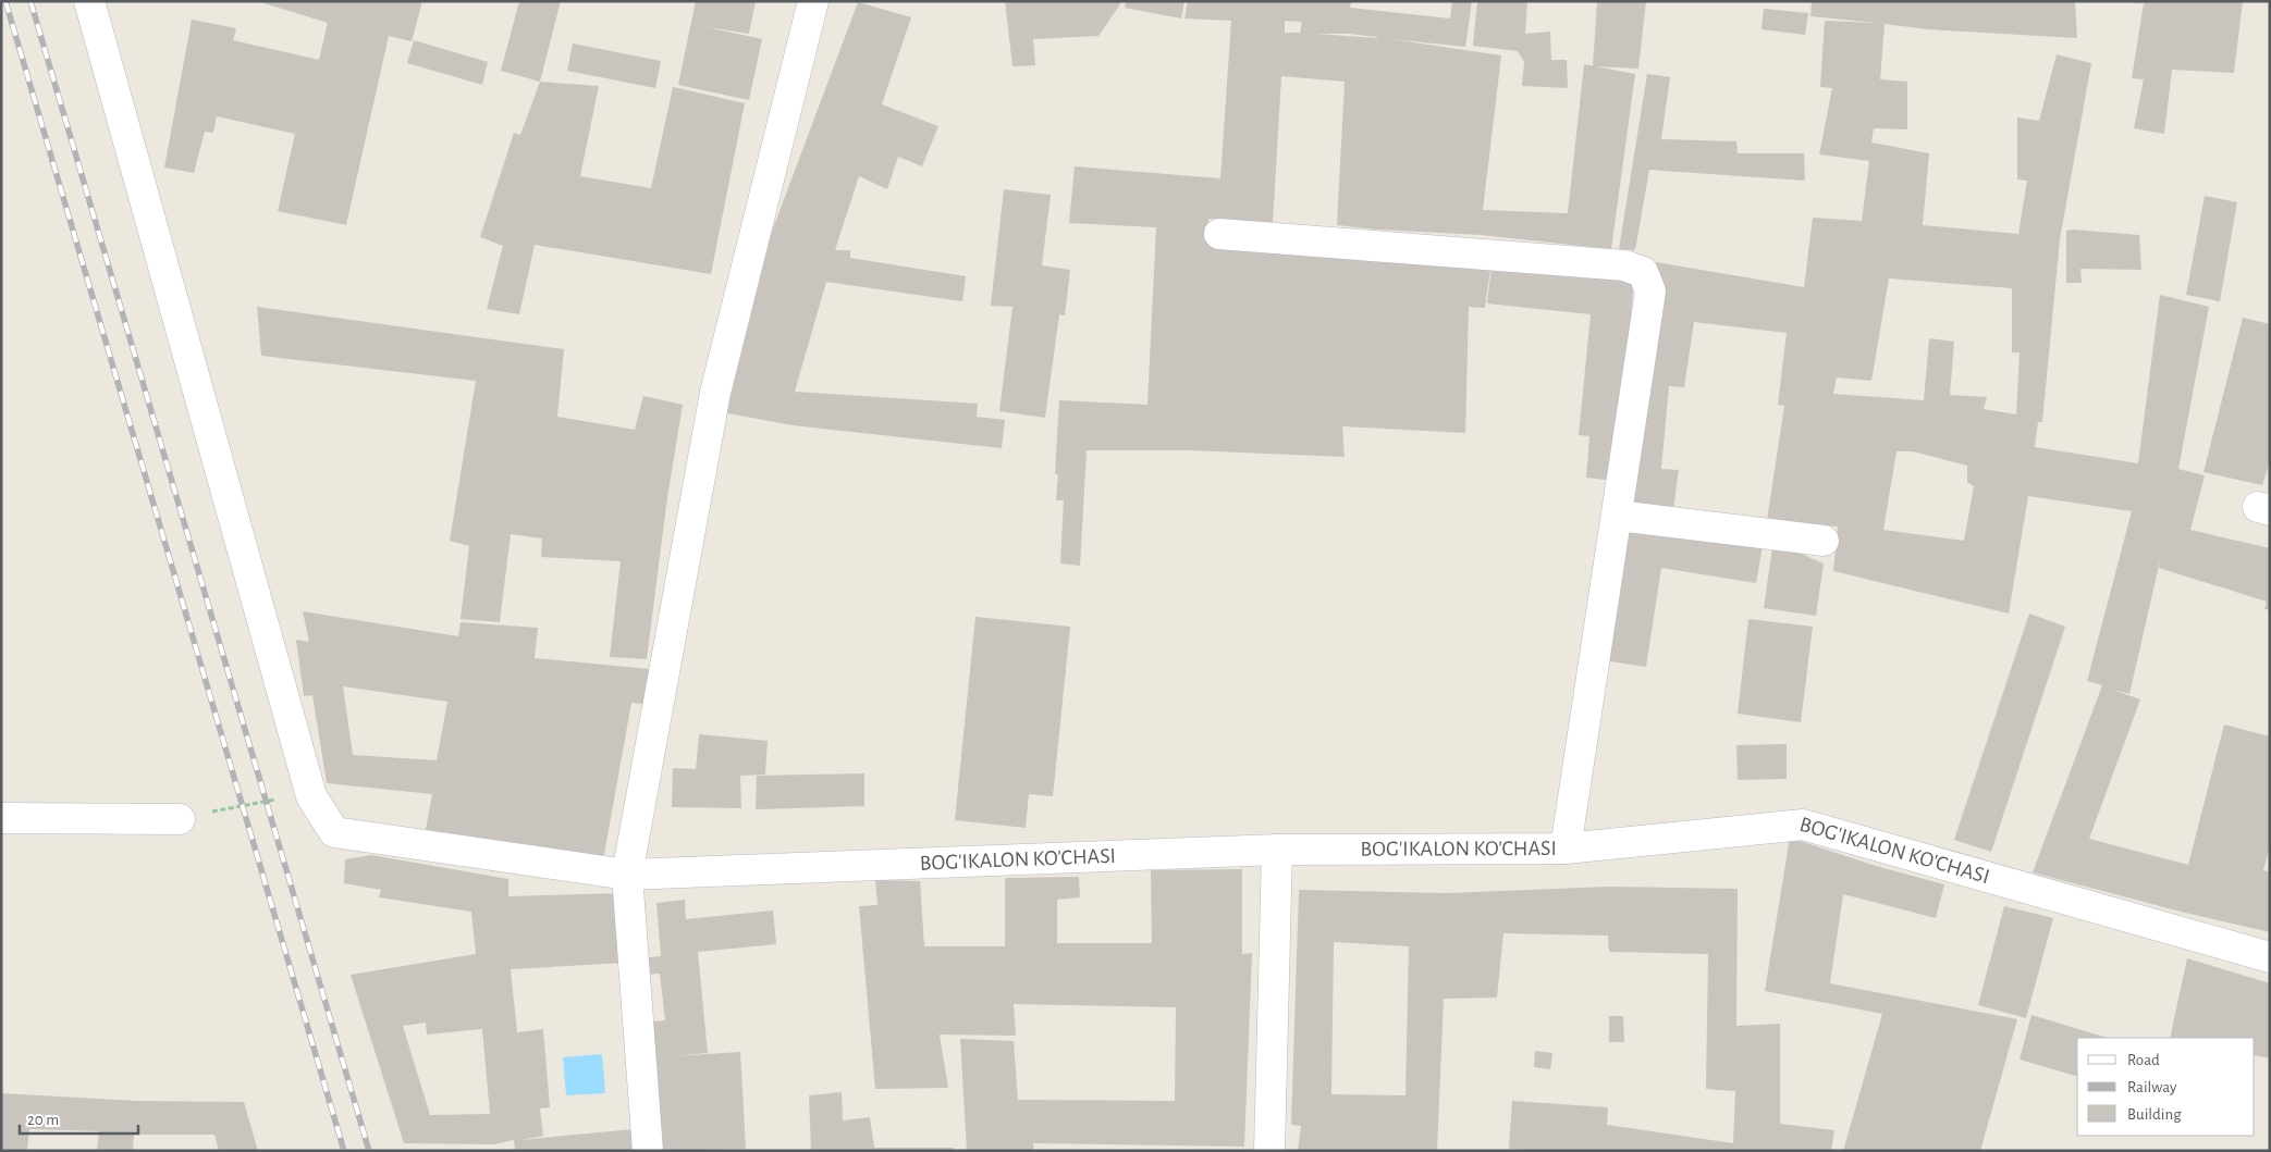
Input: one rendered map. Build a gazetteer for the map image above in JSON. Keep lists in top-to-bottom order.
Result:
{
  "streets": {
    "street": ["BOG'IKALON KO'CHASI"]
  },
  "legend": ["Road", "Railway", "Building"],
  "scale_bar": "20 m"
}
